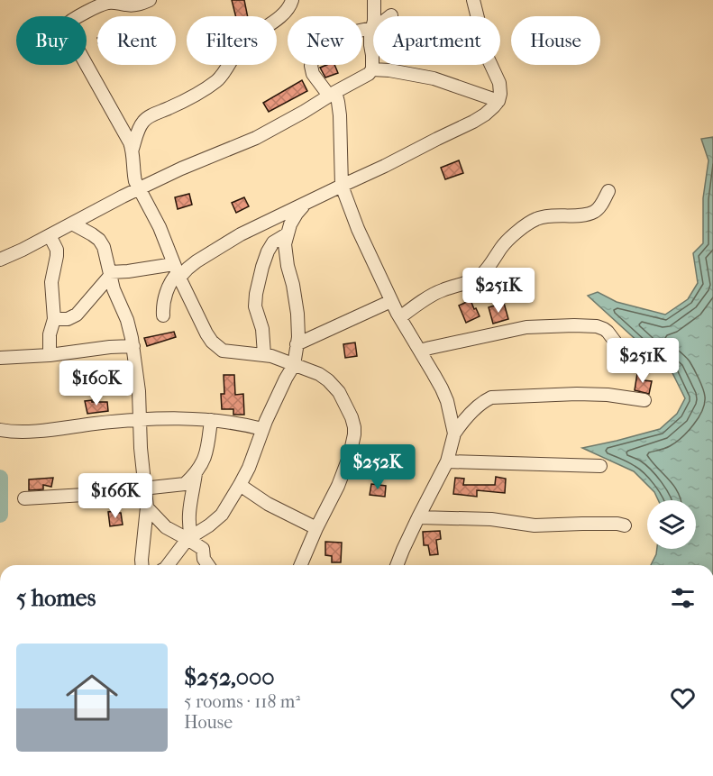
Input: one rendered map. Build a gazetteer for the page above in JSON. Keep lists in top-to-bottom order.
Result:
{
  "page": {
    "chip": [
      "Buy",
      "Rent",
      "Filters",
      "New",
      "Apartment",
      "House"
    ],
    "price": [
      "$251K",
      "$251K",
      "$160K",
      "$252K",
      "$166K"
    ],
    "heading": "5 homes",
    "list": [
      {
        "name": "$252,000",
        "note": "5 rooms · 118 m² · House"
      }
    ]
  }
}
